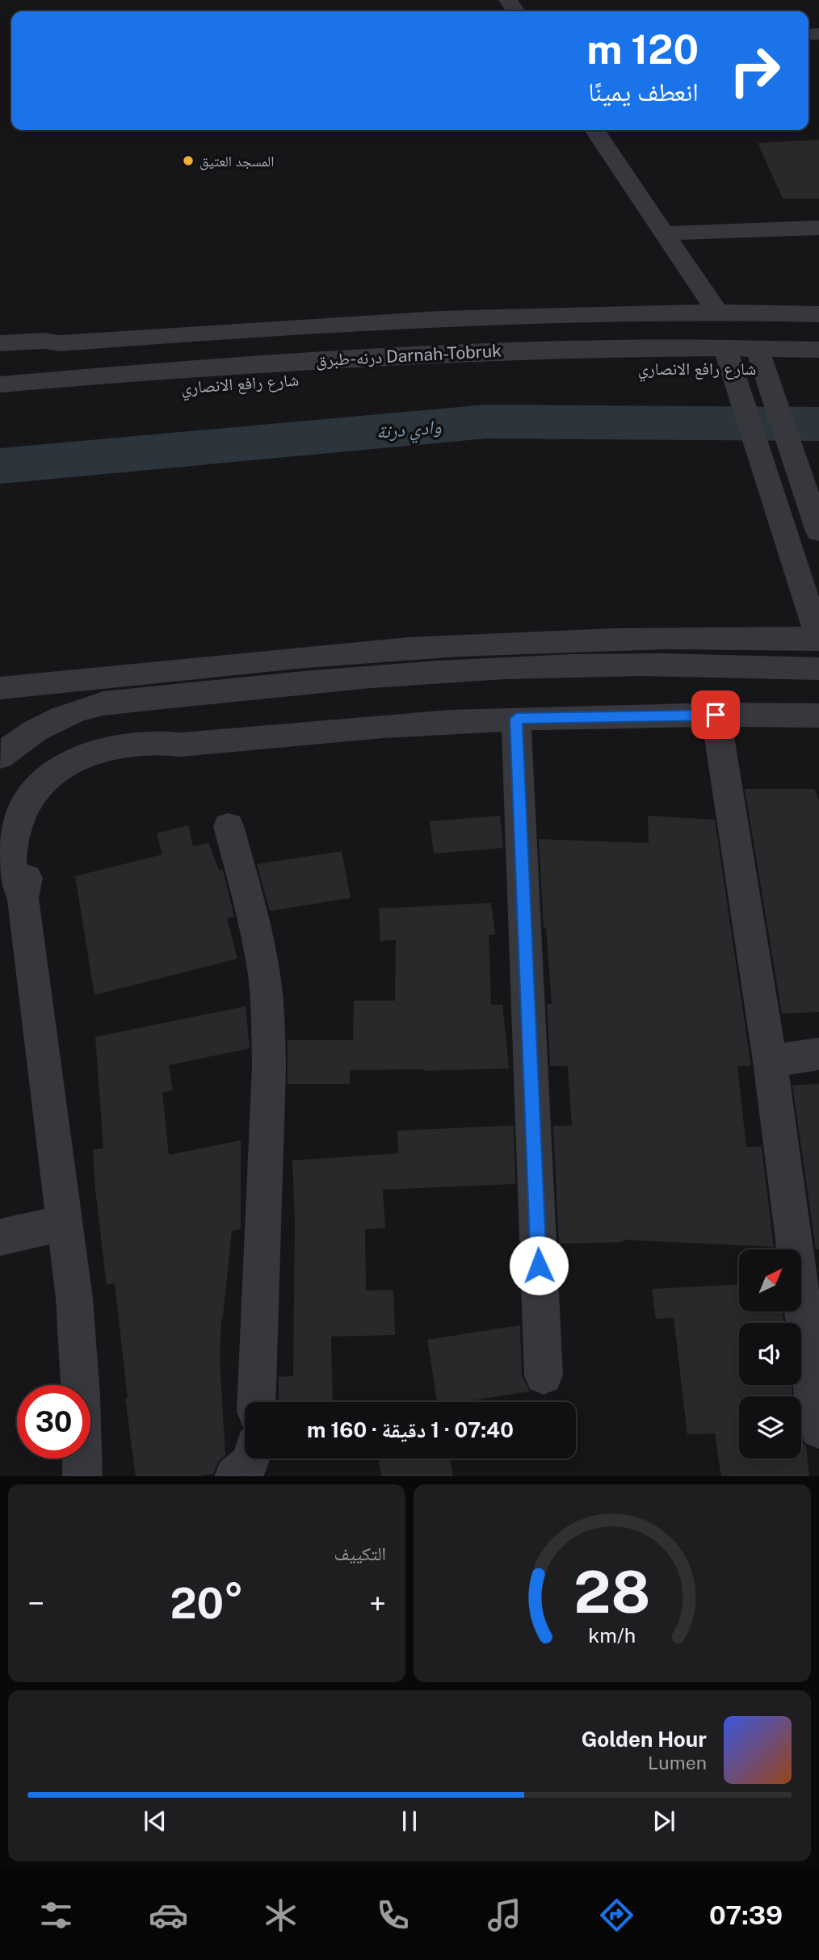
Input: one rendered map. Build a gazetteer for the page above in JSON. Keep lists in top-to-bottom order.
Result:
{
  "streets": {
    "street": ["درنه-طبرق Darnah-Tobruk", "شارع رافع الانصاري"]
  },
  "crossings": [
    ["درنه-طبرق Darnah-Tobruk", "شارع رافع الانصاري"]
  ],
  "water": ["وادي درنة"],
  "places": ["المسجد العتيق"],
  "north": "top right",
  "page": {
    "turn": ["120 m", "انعطف يمينًا"],
    "limit": "30",
    "trip": "07:40 · 1 دقيقة · 160 m",
    "tile": "التكييف",
    "heat": ["−", "20°", "+"],
    "song": ["Golden Hour", "Lumen"],
    "tabs": "07:39",
    "gauge": ["28", "km/h"]
  }
}
